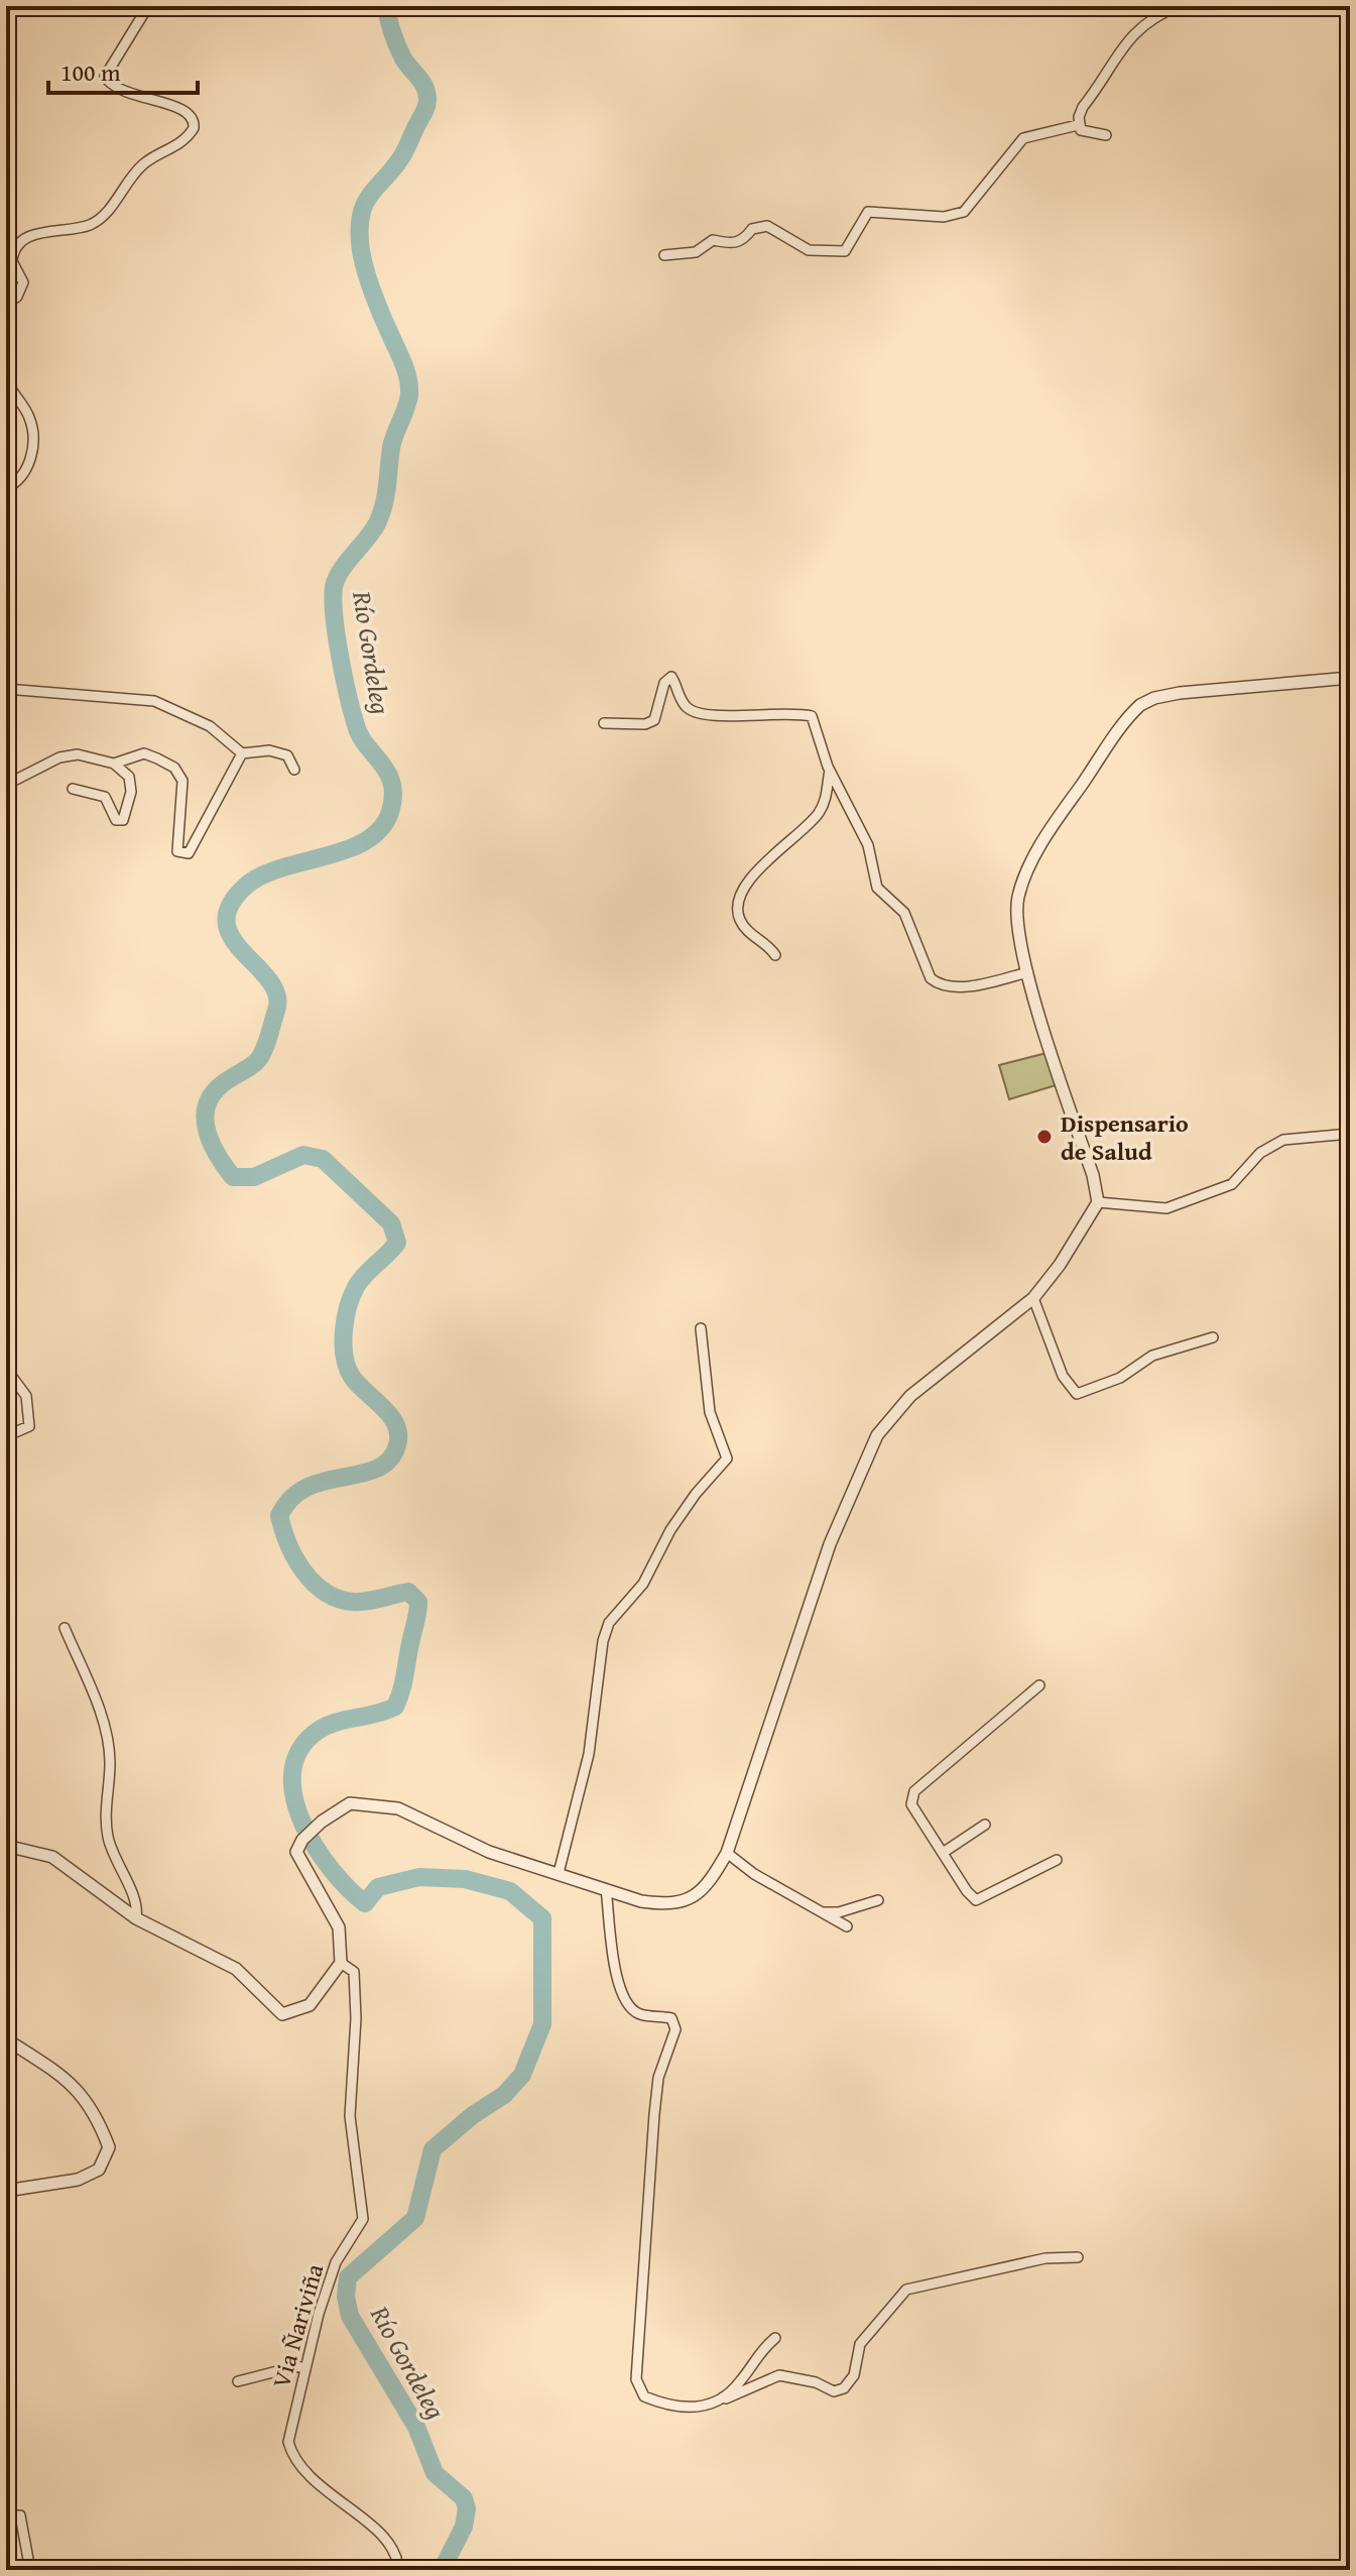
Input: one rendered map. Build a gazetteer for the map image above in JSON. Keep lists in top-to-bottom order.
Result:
{
  "streets": {
    "street": ["Via Ñariviña"]
  },
  "water": ["Río Gordeleg"],
  "places": ["Dispensario de Salud"],
  "scale_bar": "100 m"
}
